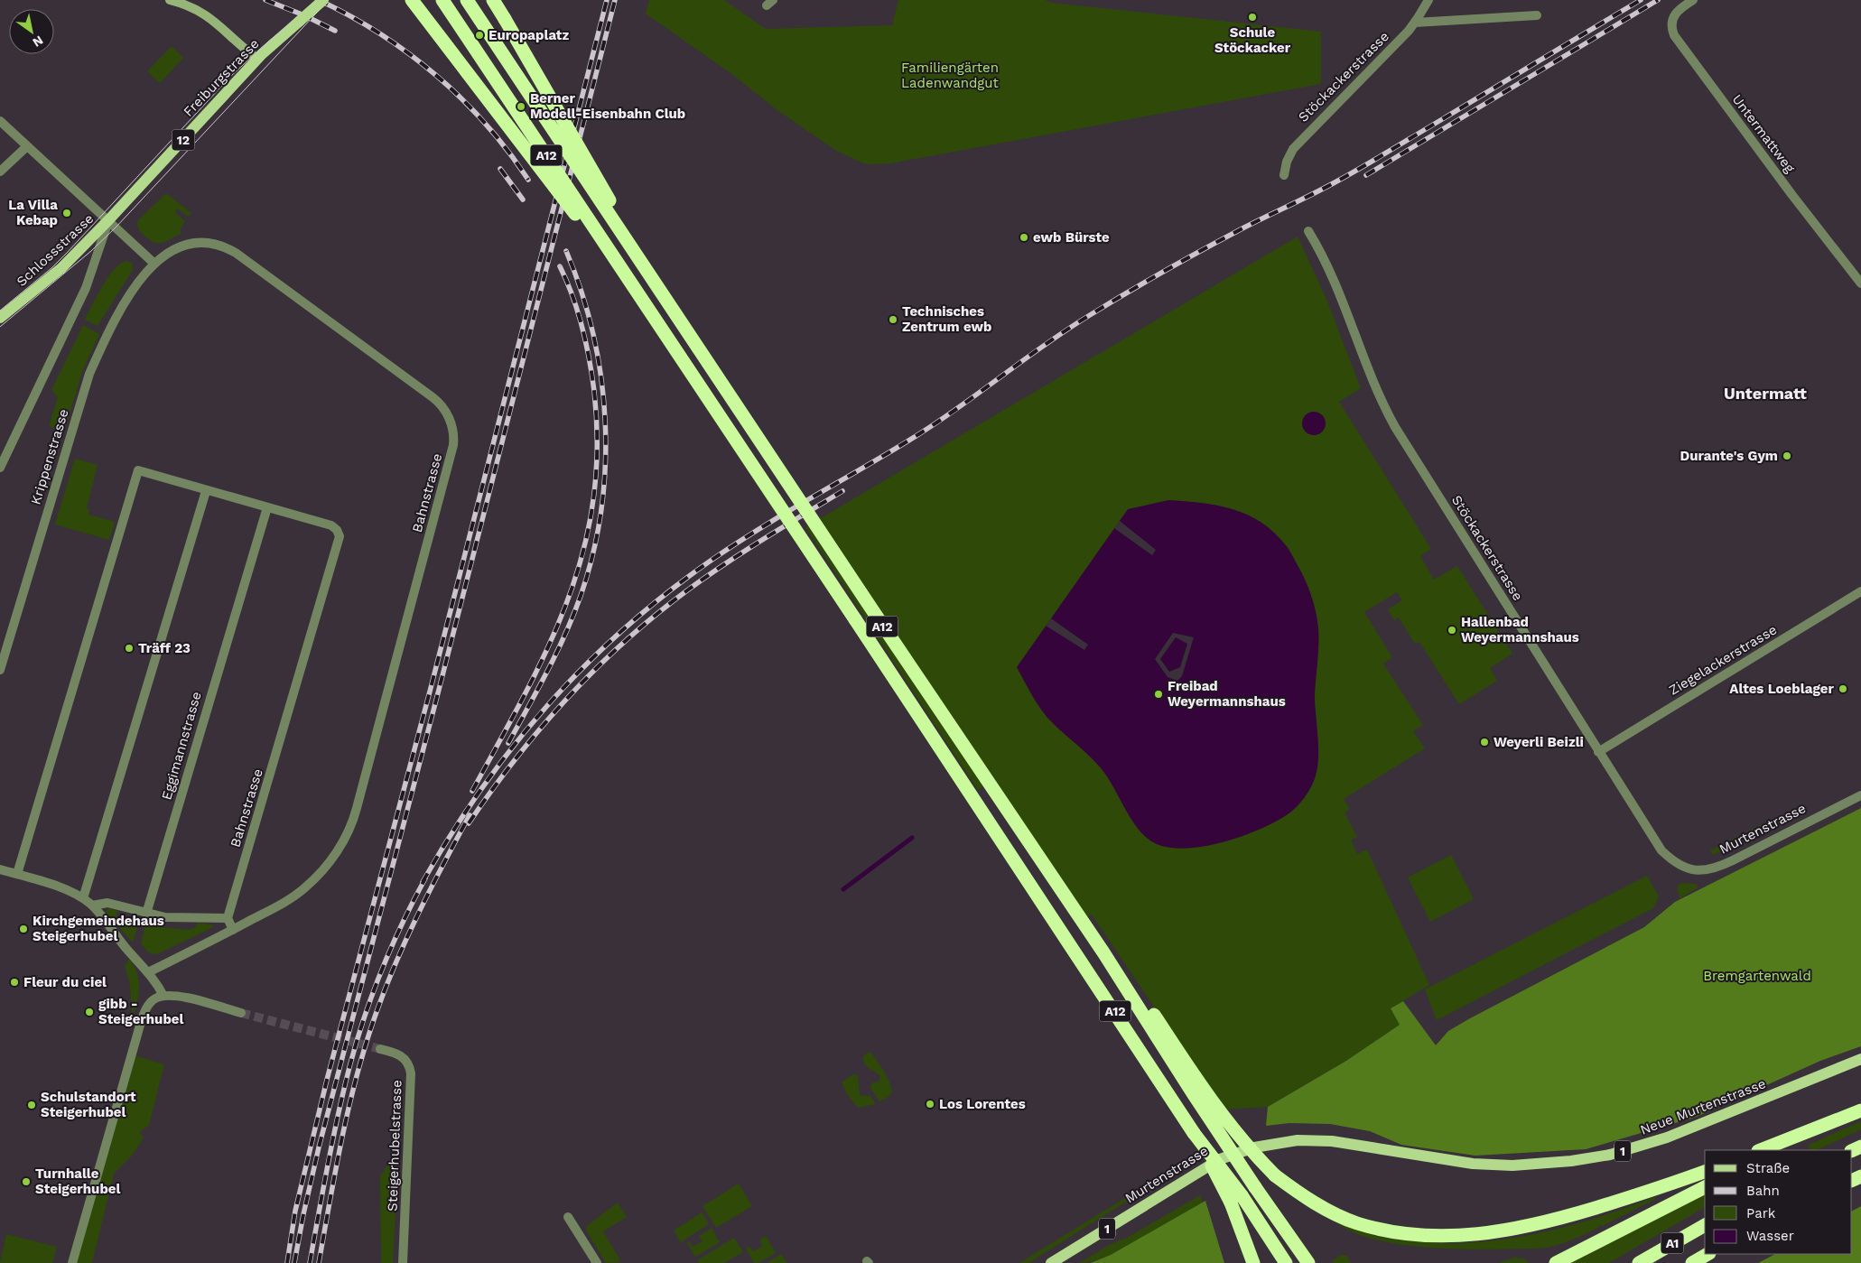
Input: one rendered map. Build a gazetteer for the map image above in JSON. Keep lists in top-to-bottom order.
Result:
{
  "streets": {
    "highway": ["A12", "A1"],
    "main road": [
      "Freiburgstrasse",
      "12",
      "Schlossstrasse",
      "Murtenstrasse",
      "Neue Murtenstrasse",
      "1"
    ],
    "street": [
      "Stöckackerstrasse",
      "Untermattweg",
      "Krippenstrasse",
      "Bahnstrasse",
      "Ziegelackerstrasse",
      "Eggimannstrasse",
      "Steigerhubelstrasse"
    ]
  },
  "crossings": [
    ["Stöckackerstrasse", "Ziegelackerstrasse"],
    ["Stöckackerstrasse", "Murtenstrasse"],
    ["Freiburgstrasse", "Schlossstrasse"],
    ["Krippenstrasse", "Bahnstrasse"],
    ["Bahnstrasse", "Eggimannstrasse"],
    ["Murtenstrasse", "Neue Murtenstrasse"]
  ],
  "districts": ["Untermatt"],
  "parks": ["Familiengärten Ladenwandgut", "Bremgartenwald"],
  "places": [
    "Schule Stöckacker",
    "Europaplatz",
    "Berner Modell-Eisenbahn Club",
    "La Villa Kebap",
    "ewb Bürste",
    "Technisches Zentrum ewb",
    "Durante's Gym",
    "Hallenbad Weyermannshaus",
    "Träff 23",
    "Altes Loeblager",
    "Freibad Weyermannshaus",
    "Weyerli Beizli",
    "Kirchgemeindehaus Steigerhubel",
    "Fleur du ciel",
    "gibb - Steigerhubel",
    "Los Lorentes",
    "Schulstandort Steigerhubel",
    "Turnhalle Steigerhubel"
  ],
  "legend": [
    "Straße",
    "Bahn",
    "Park",
    "Wasser"
  ],
  "north": "bottom right"
}
